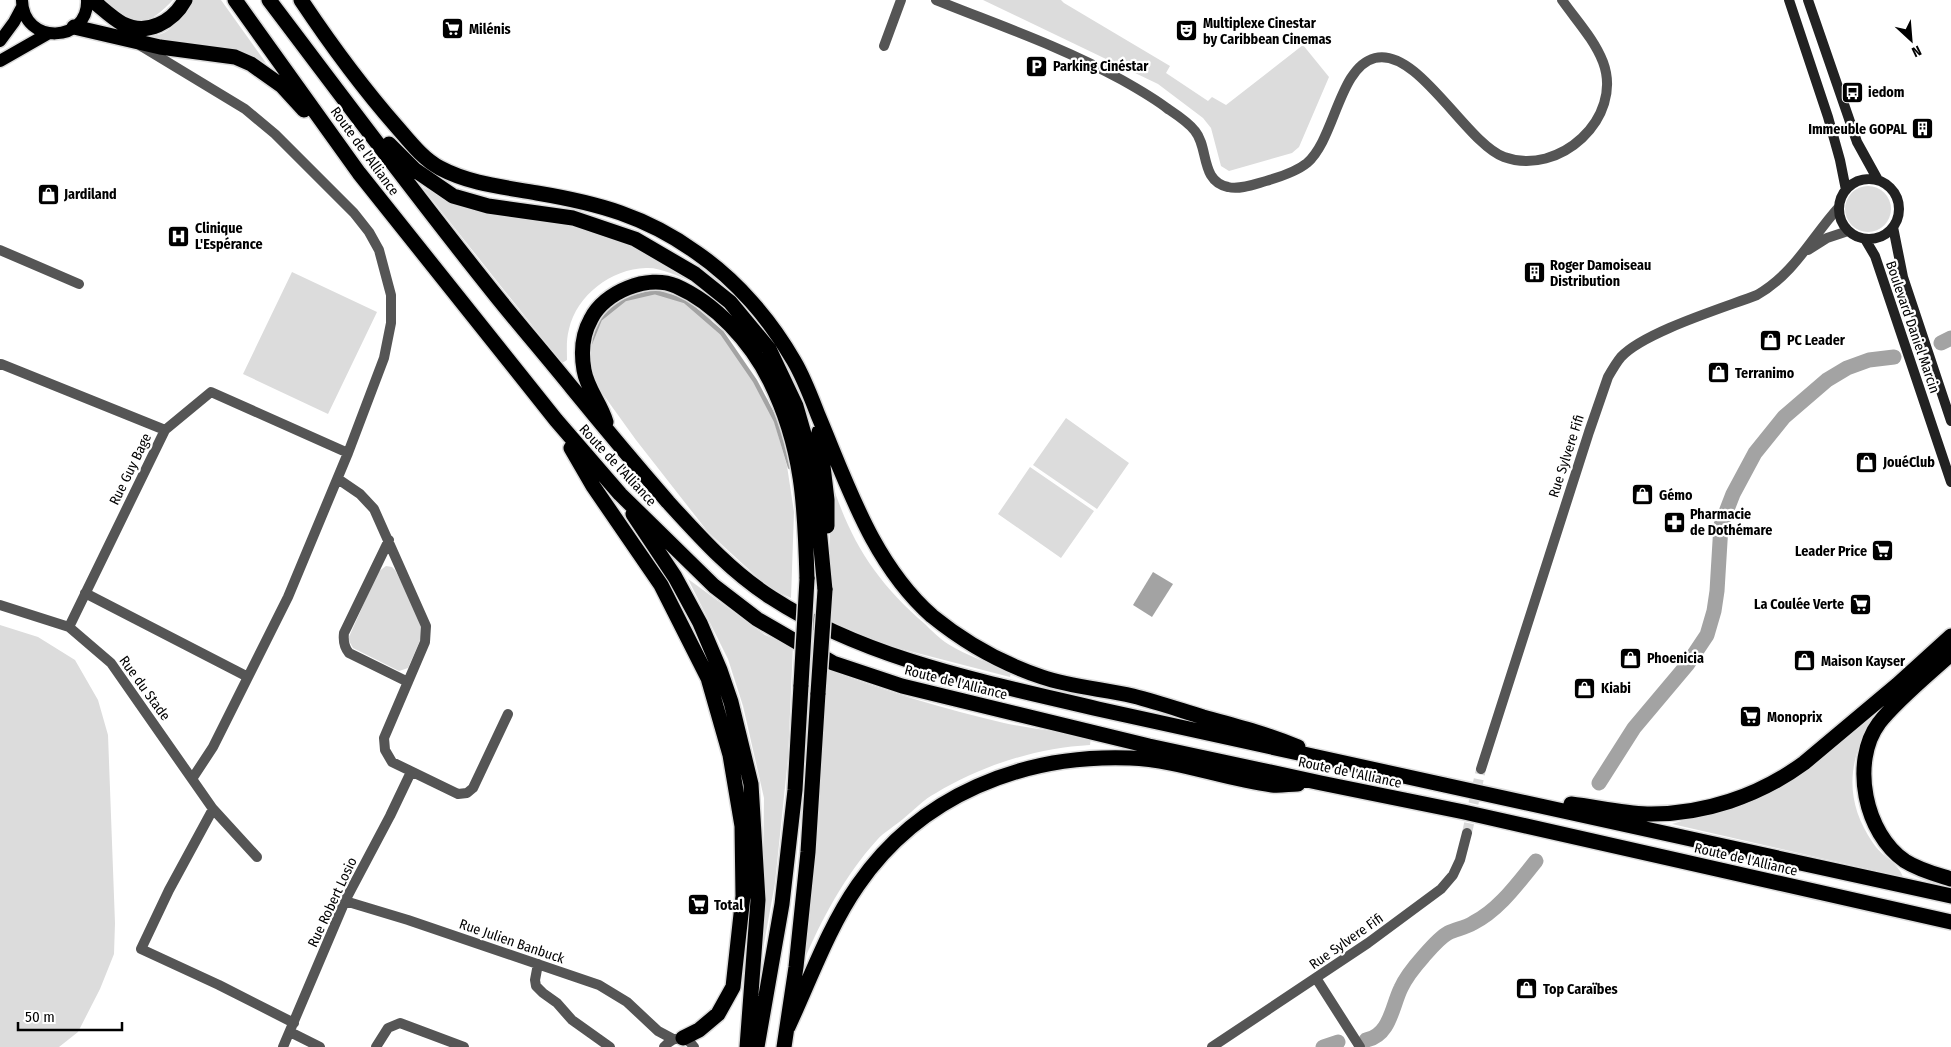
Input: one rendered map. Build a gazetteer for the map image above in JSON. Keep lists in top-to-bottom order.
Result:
{
  "streets": {
    "highway": ["Route de l'Alliance"],
    "main road": ["Boulevard Daniel Marcin"],
    "street": [
      "Rue Sylvere Fifi",
      "Rue Guy Bage",
      "Rue du Stade",
      "Rue Robert Losio",
      "Rue Julien Banbuck"
    ]
  },
  "crossings": [
    ["Boulevard Daniel Marcin", "Rue Sylvere Fifi"],
    ["Rue Guy Bage", "Rue du Stade"],
    ["Rue Robert Losio", "Rue Julien Banbuck"]
  ],
  "places": {
    "supermarket": [
      "Milénis",
      "Leader Price",
      "La Coulée Verte",
      "Monoprix",
      "Total"
    ],
    "theatre": ["Multiplexe Cinestar by Caribbean Cinemas"],
    "parking": ["Parking Cinéstar"],
    "bus stop": ["iedom"],
    "building": ["Immeuble GOPAL", "Roger Damoiseau Distribution"],
    "shop": [
      "Jardiland",
      "PC Leader",
      "Terranimo",
      "JouéClub",
      "Gémo",
      "Phoenicia",
      "Maison Kayser",
      "Kiabi",
      "Top Caraïbes"
    ],
    "hospital": ["Clinique L'Espérance"],
    "pharmacy": ["Pharmacie de Dothémare"]
  },
  "scale_bar": "50 m",
  "north": "bottom right"
}
